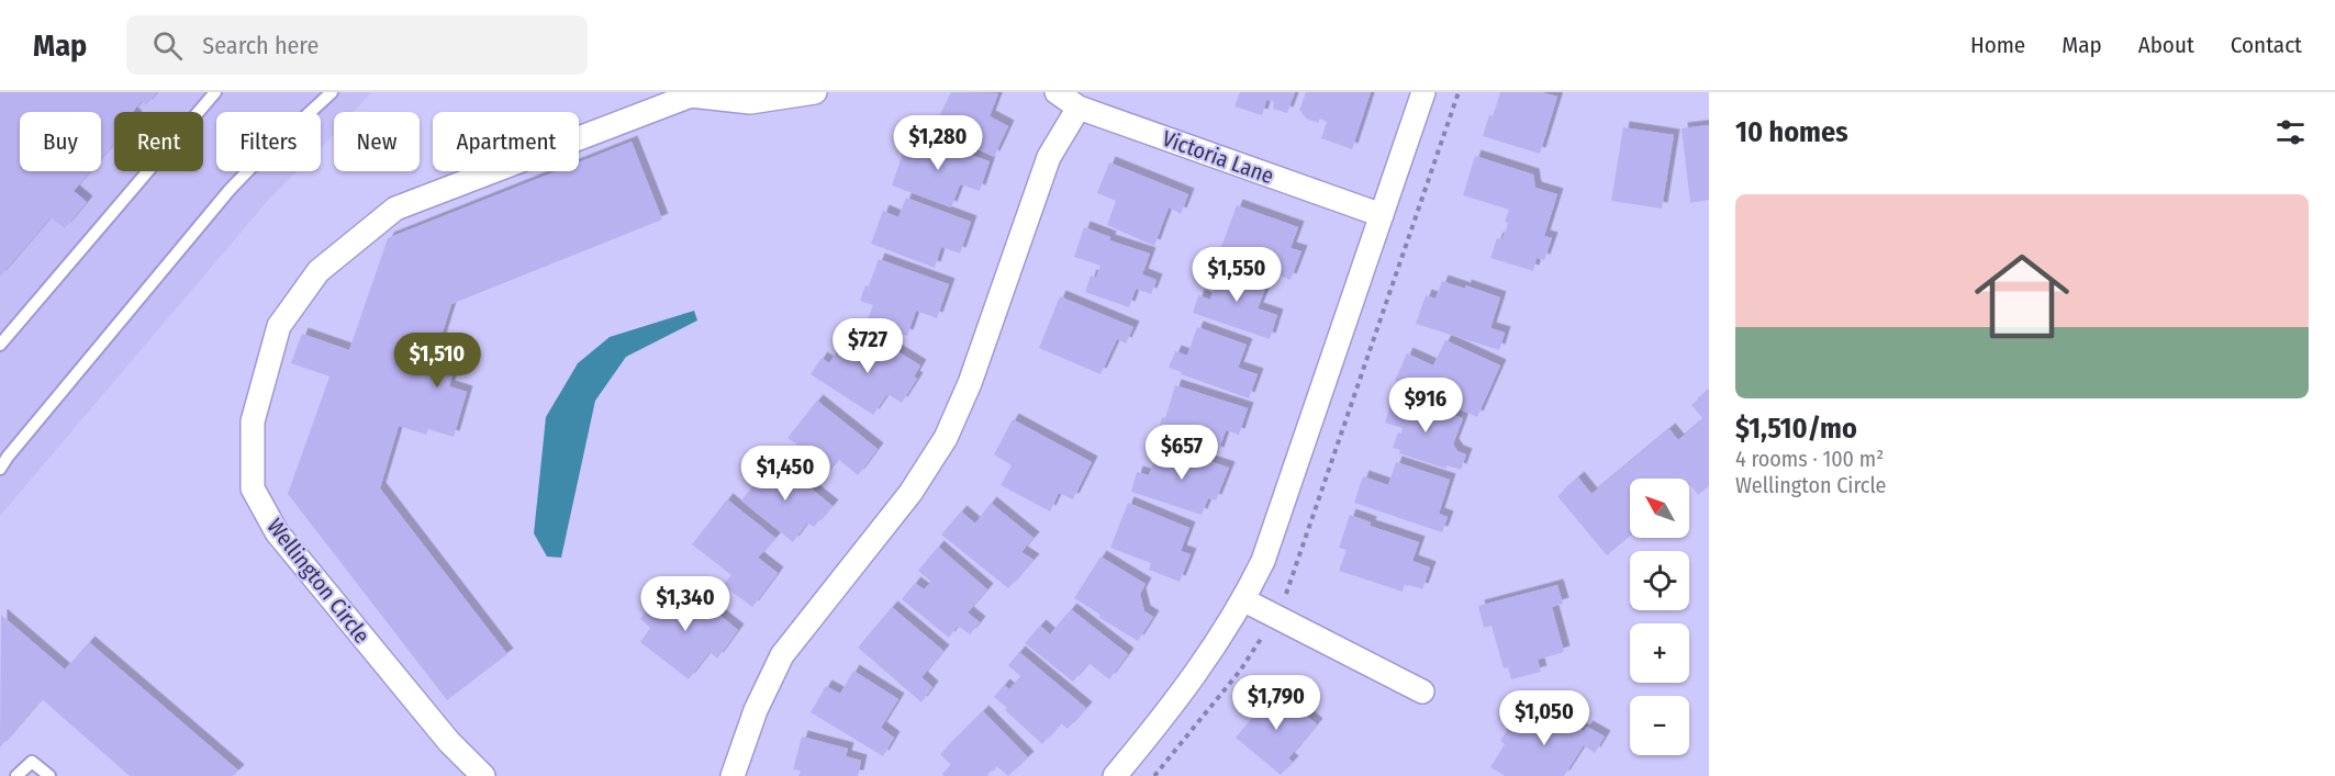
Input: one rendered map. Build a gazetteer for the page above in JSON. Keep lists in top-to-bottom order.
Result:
{
  "streets": {
    "street": ["Victoria Lane", "Wellington Circle"]
  },
  "north": "top left",
  "page": {
    "header": "Map",
    "search": "Search here",
    "nav": [
      "Home",
      "Map",
      "About",
      "Contact"
    ],
    "heading": "10 homes",
    "chip": [
      "Buy",
      "Rent",
      "Filters",
      "New",
      "Apartment"
    ],
    "price": [
      "$1,280",
      "$1,550",
      "$727",
      "$1,510",
      "$916",
      "$657",
      "$1,450",
      "$1,340",
      "$1,790",
      "$1,050"
    ],
    "list": [
      {
        "name": "$1,510/mo",
        "note": "4 rooms · 100 m² · Wellington Circle"
      }
    ],
    "map_buttons": ["+", "−"]
  }
}
